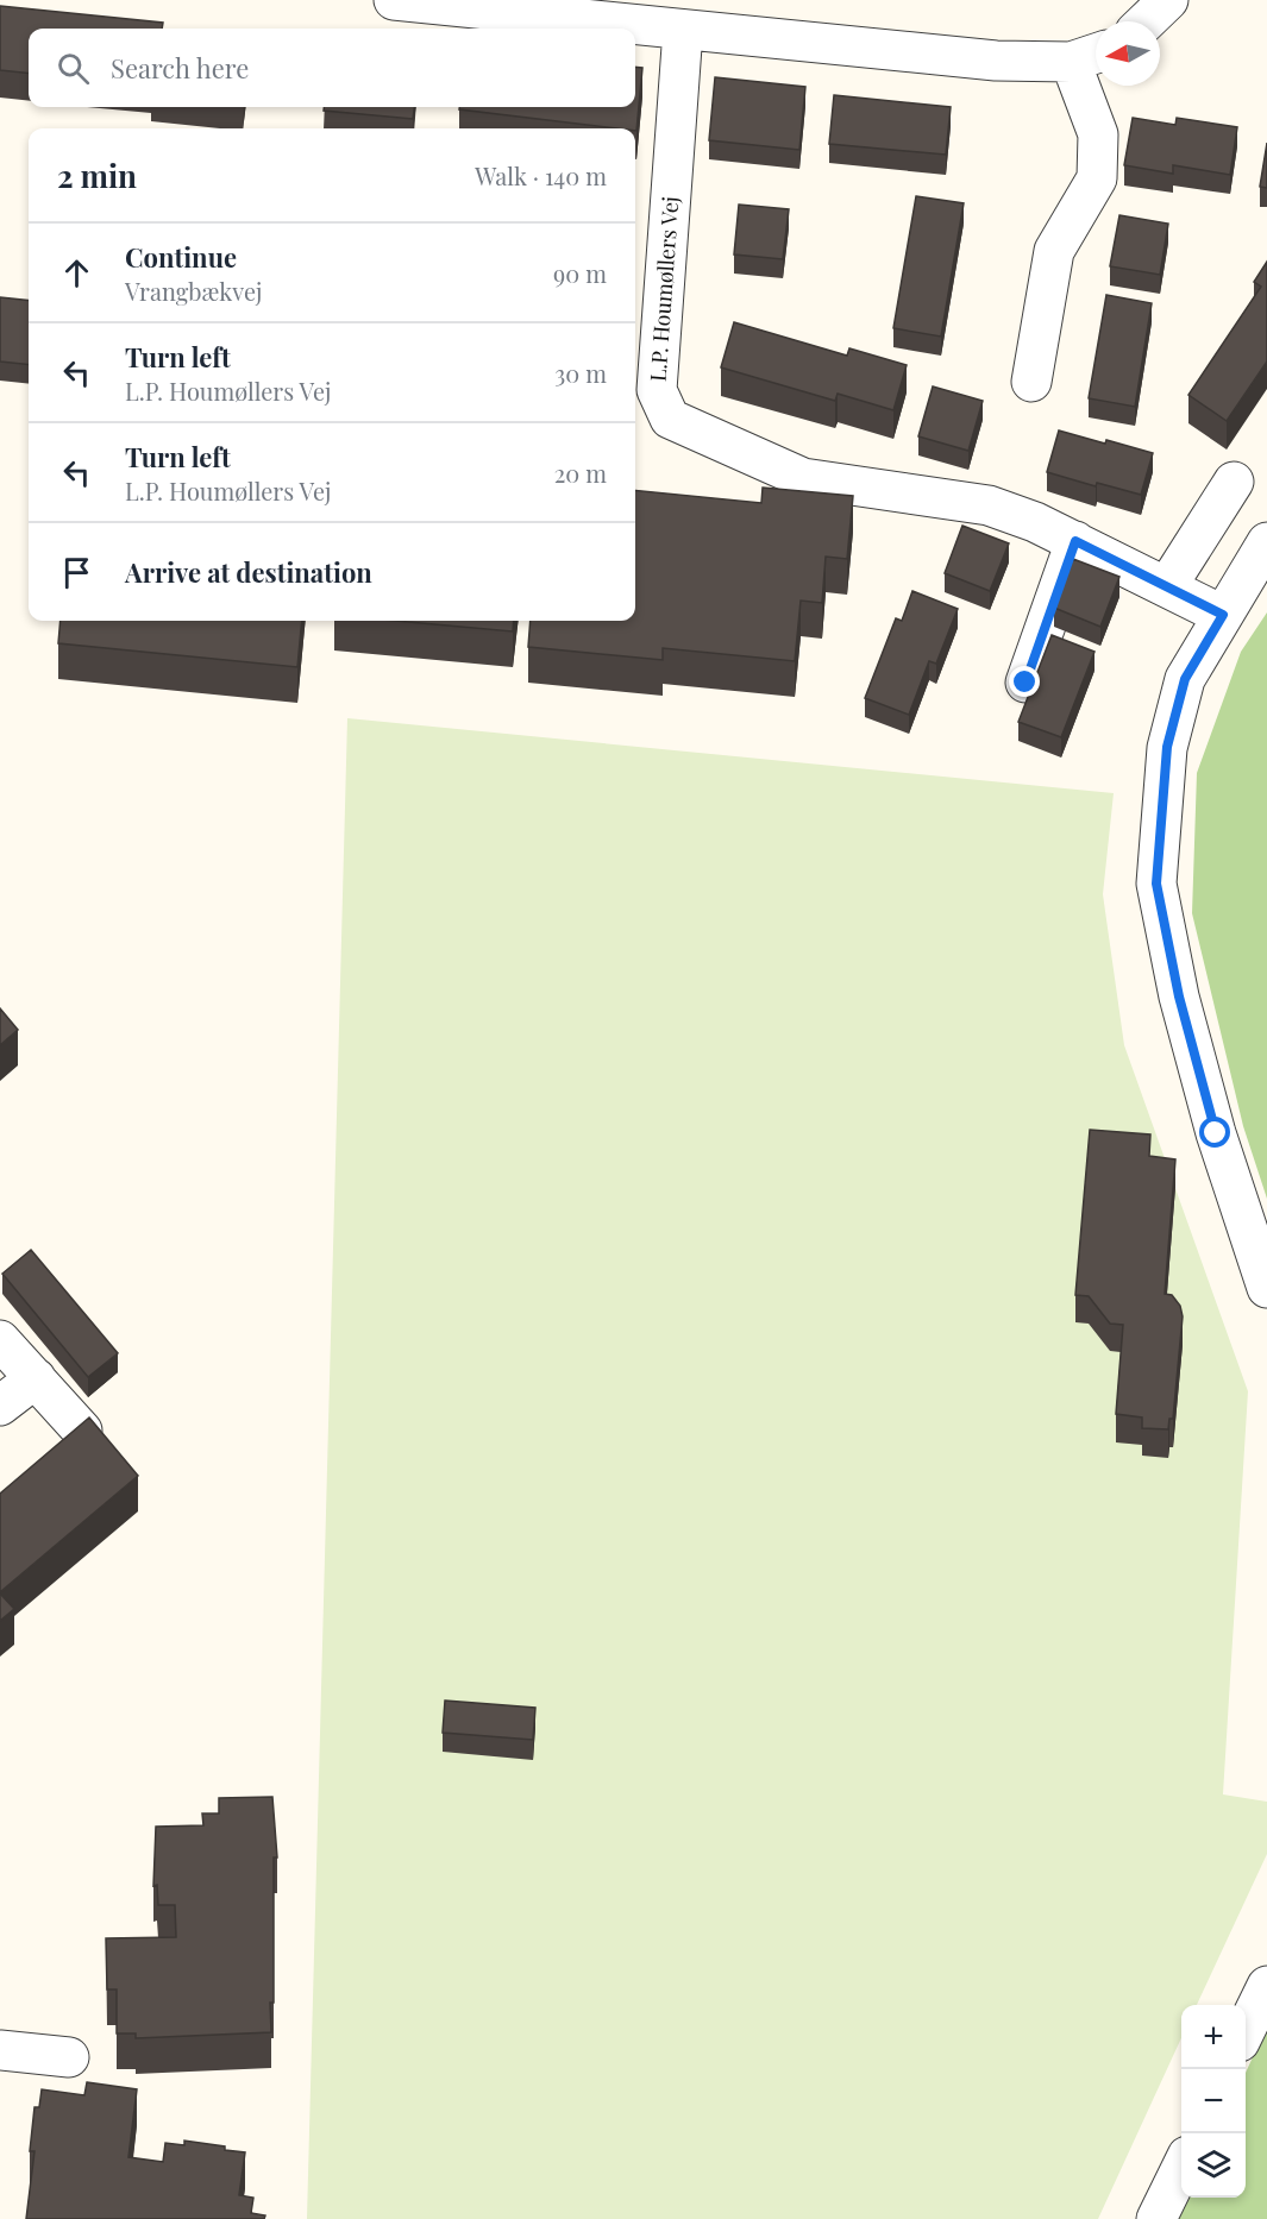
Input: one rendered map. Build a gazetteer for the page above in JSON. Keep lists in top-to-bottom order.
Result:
{
  "streets": {
    "street": ["L.P. Houmøllers Vej"]
  },
  "north": "left",
  "page": {
    "search": "Search here",
    "heading": ["2 min", "Walk · 140 m"],
    "list": [
      ["Continue", "Vrangbækvej", "90 m"],
      ["Turn left", "L.P. Houmøllers Vej", "30 m"],
      ["Turn left", "L.P. Houmøllers Vej", "20 m"],
      "Arrive at destination"
    ],
    "map_buttons": ["+", "−"]
  }
}
